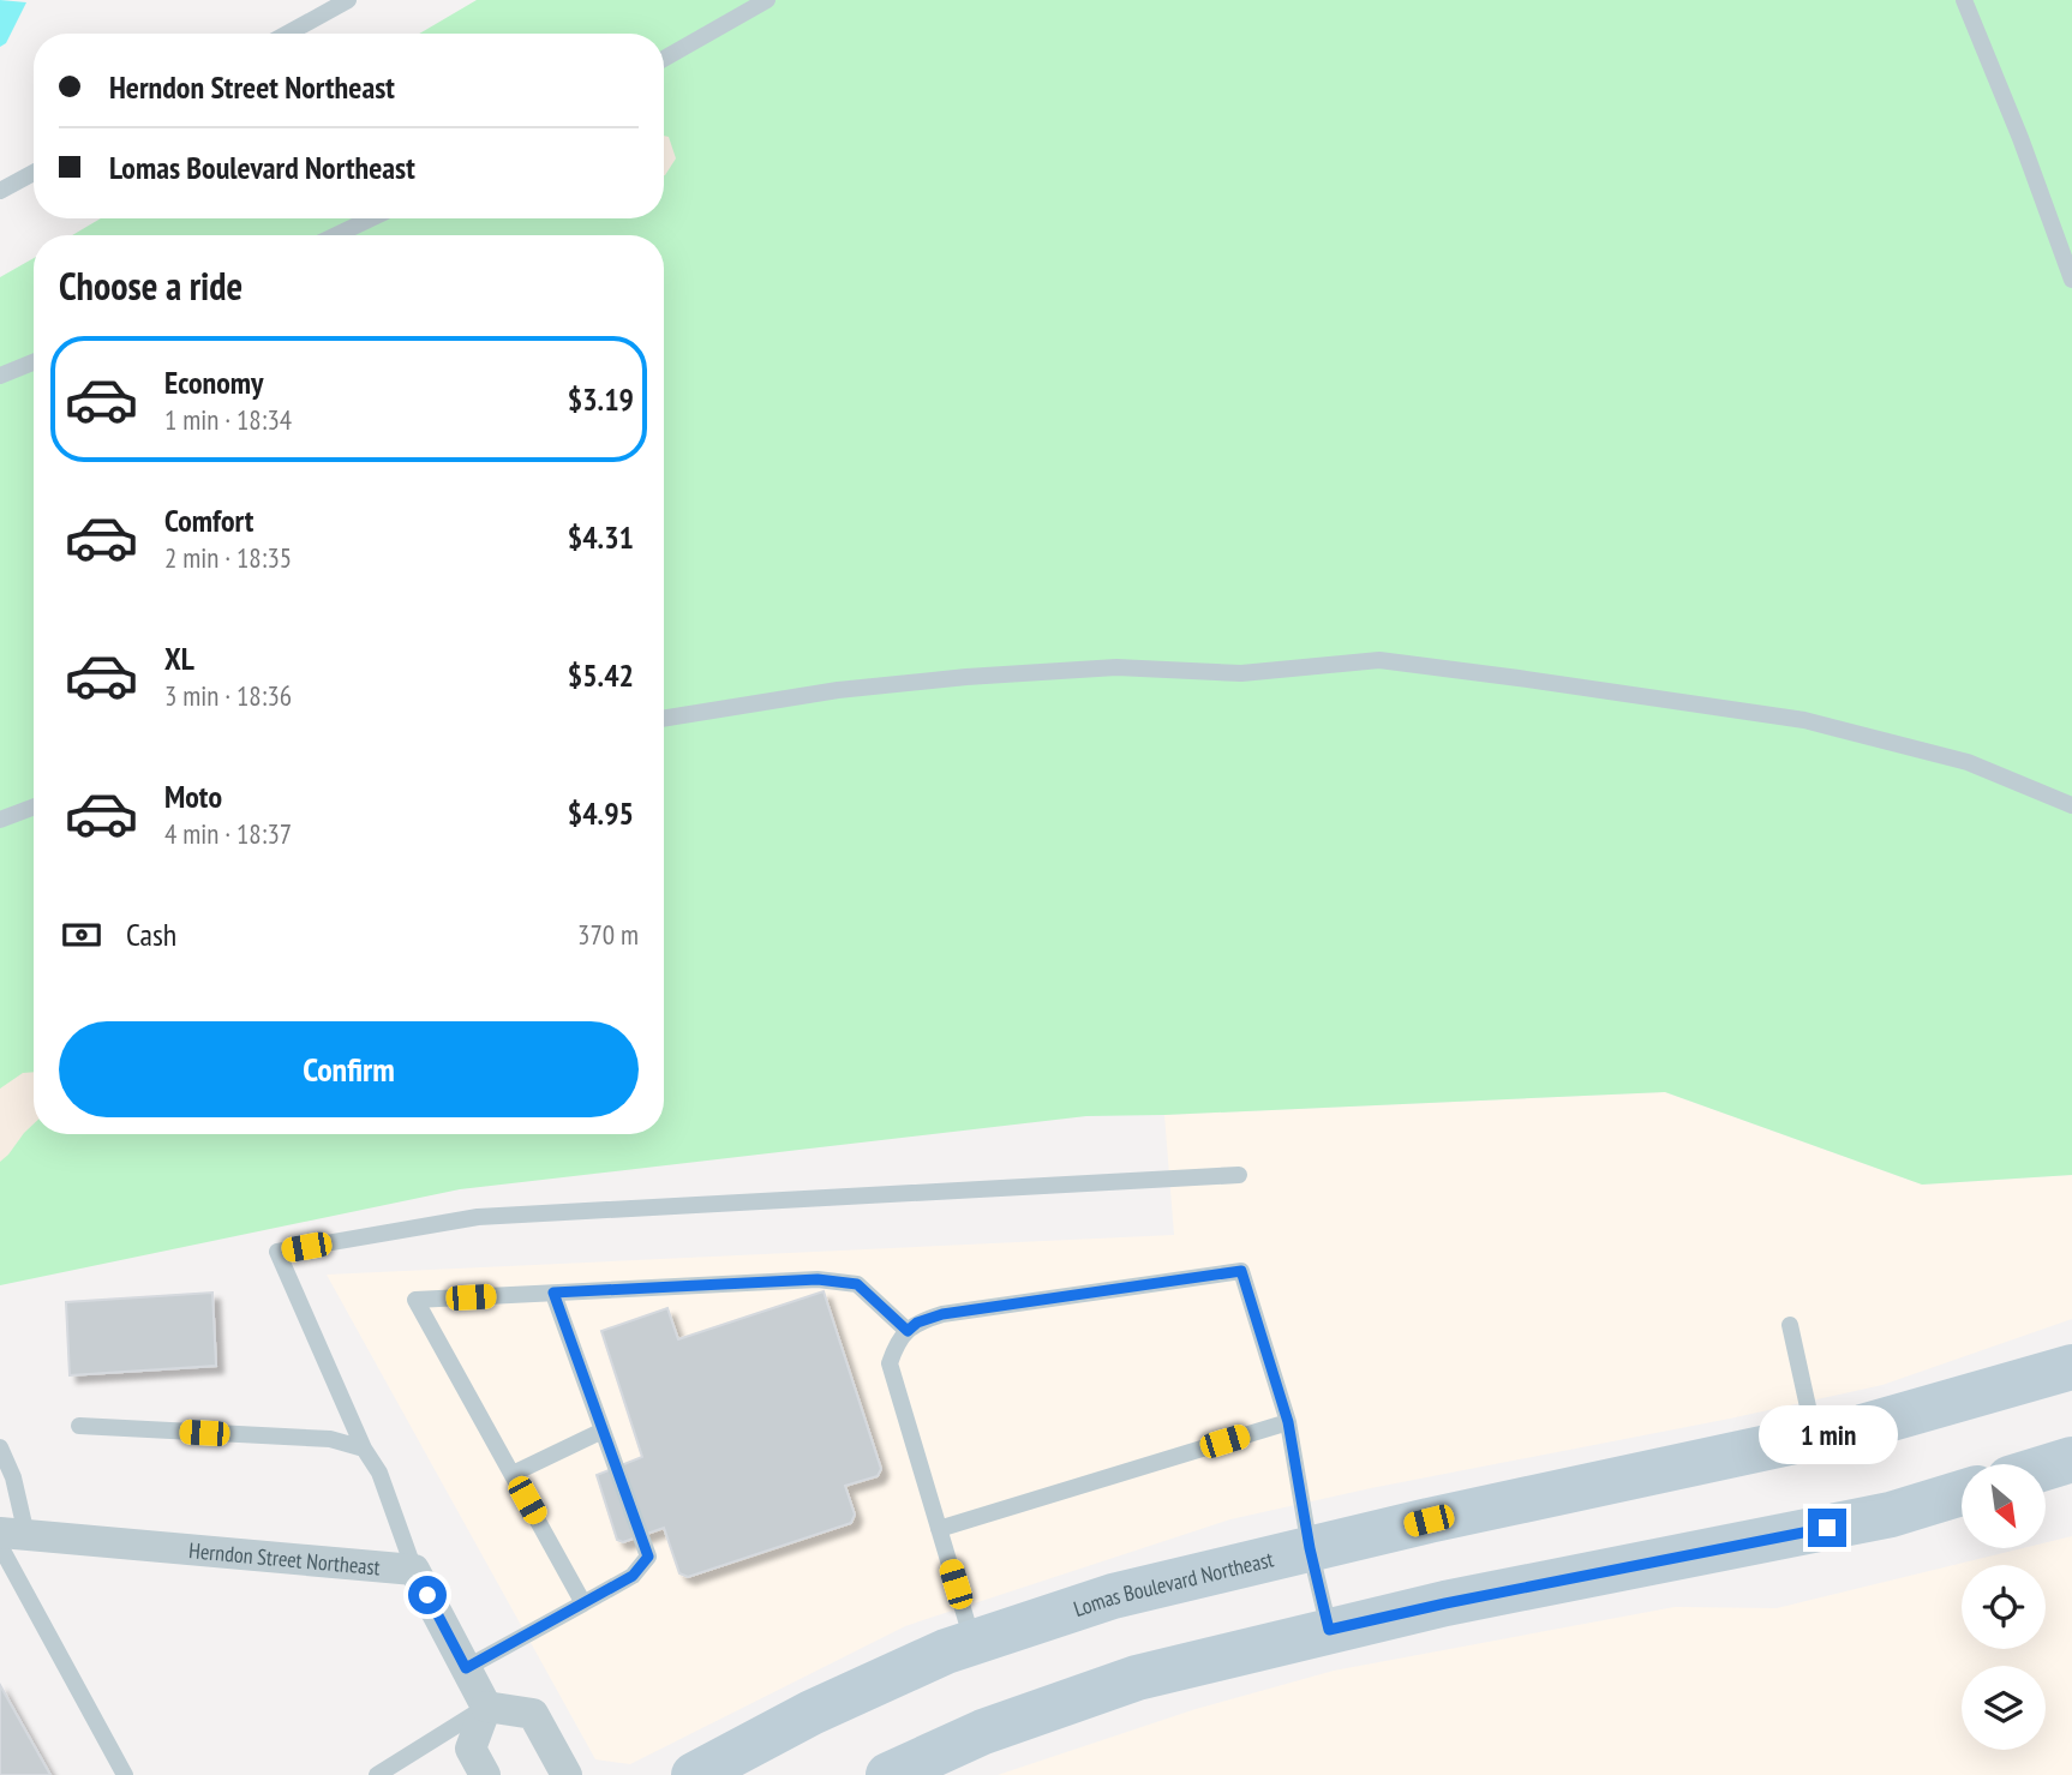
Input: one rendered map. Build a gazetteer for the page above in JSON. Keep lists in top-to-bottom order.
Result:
{
  "streets": {
    "main road": ["Lomas Boulevard Northeast"],
    "street": ["Herndon Street Northeast"]
  },
  "north": "bottom right",
  "page": {
    "banner": ["Herndon Street Northeast", "Lomas Boulevard Northeast"],
    "heading": "Choose a ride",
    "list": [
      {
        "name": "Economy",
        "note": "1 min · 18:34",
        "value": "$3.19"
      },
      {
        "name": "Comfort",
        "note": "2 min · 18:35",
        "value": "$4.31"
      },
      {
        "name": "XL",
        "note": "3 min · 18:36",
        "value": "$5.42"
      },
      {
        "name": "Moto",
        "note": "4 min · 18:37",
        "value": "$4.95"
      }
    ],
    "pay": ["Cash", "370 m"],
    "buttons": "Confirm",
    "bubble": "1 min"
  }
}
